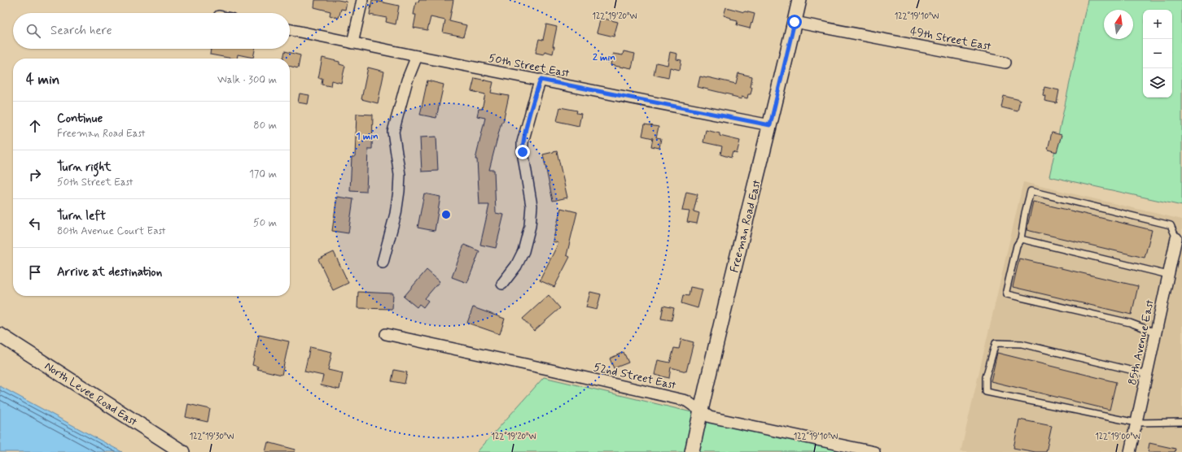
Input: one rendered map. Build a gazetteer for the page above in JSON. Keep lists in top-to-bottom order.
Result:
{
  "streets": {
    "street": [
      "49th Street East",
      "50th Street East",
      "Freeman Road East",
      "85th Avenue East",
      "52nd Street East",
      "North Levee Road East"
    ]
  },
  "crossings": [
    ["49th Street East", "Freeman Road East"],
    ["50th Street East", "Freeman Road East"],
    ["Freeman Road East", "52nd Street East"]
  ],
  "north": "top",
  "page": {
    "map_buttons": ["+", "−"],
    "search": "Search here",
    "heading": ["4 min", "Walk · 300 m"],
    "list": [
      ["Continue", "Freeman Road East", "80 m"],
      ["Turn right", "50th Street East", "170 m"],
      ["Turn left", "80th Avenue Court East", "50 m"],
      "Arrive at destination"
    ]
  },
  "coordinates": [
    "122°19'20\"W",
    "122°19'10\"W",
    "122°19'30\"W",
    "122°19'00\"W"
  ],
  "rings": ["2 min", "1 min"]
}
